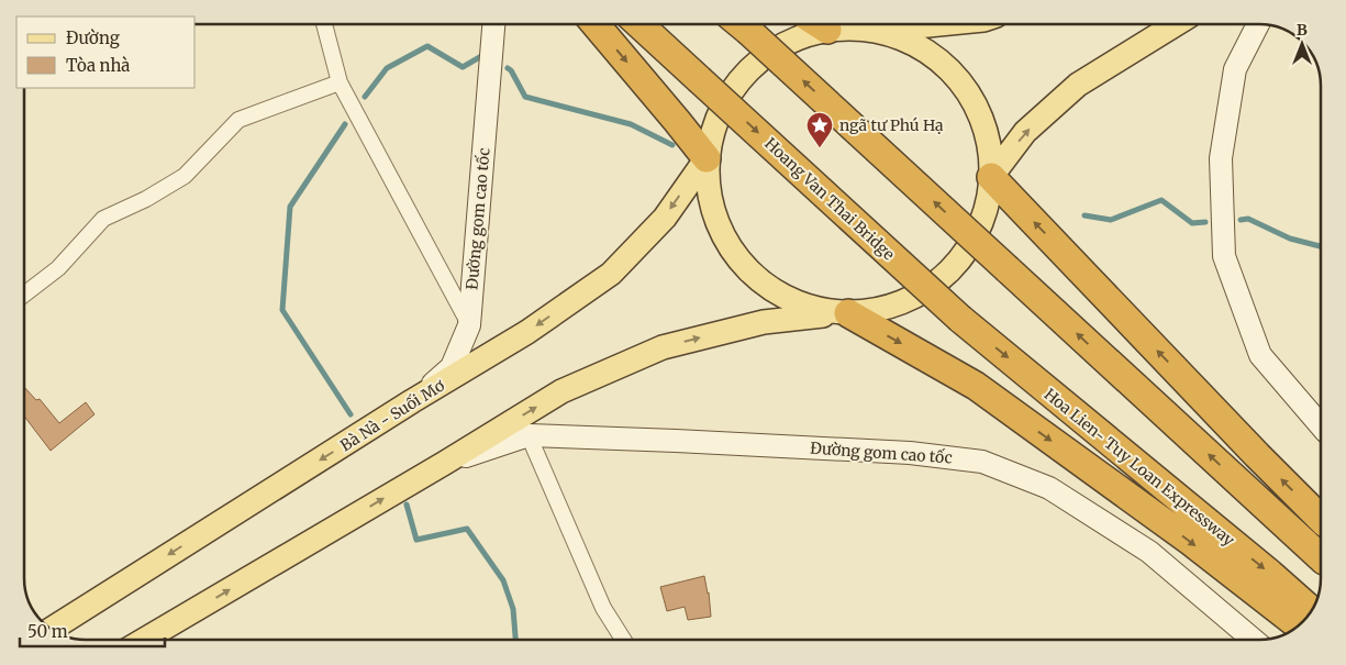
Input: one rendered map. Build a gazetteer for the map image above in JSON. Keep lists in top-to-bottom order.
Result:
{
  "streets": {
    "highway": ["Hoang Van Thai Bridge", "Hoa Lien- Tuy Loan Expressway"],
    "main road": ["Đường gom cao tốc", "Bà Nà - Suối Mơ"]
  },
  "crossings": [
    ["Hoang Van Thai Bridge", "Hoa Lien- Tuy Loan Expressway"],
    ["Đường gom cao tốc", "Bà Nà - Suối Mơ"]
  ],
  "places": {
    "place": ["ngã tư Phú Hạ"]
  },
  "legend": ["Đường", "Tòa nhà"],
  "scale_bar": "50 m",
  "north": "top"
}
